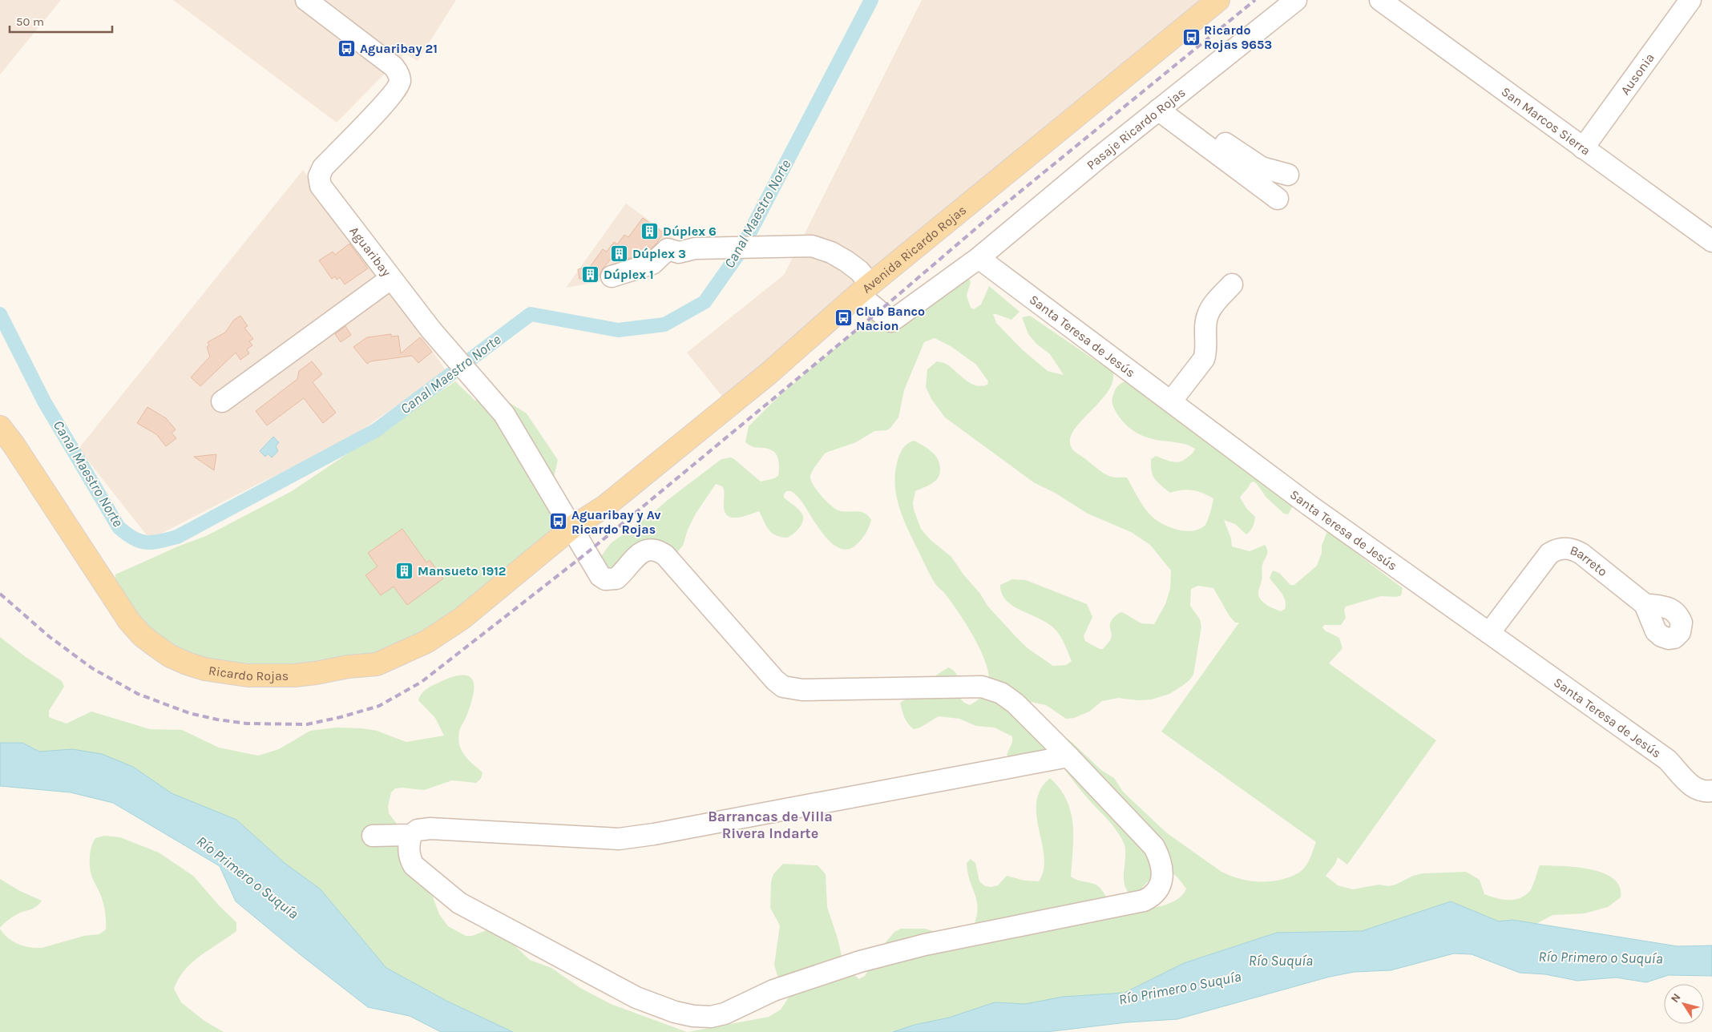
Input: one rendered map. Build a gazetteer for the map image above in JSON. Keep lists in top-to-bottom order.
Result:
{
  "streets": {
    "main road": ["Avenida Ricardo Rojas", "Ricardo Rojas"],
    "street": [
      "Ausonia",
      "San Marcos Sierra",
      "Pasaje Ricardo Rojas",
      "Aguaribay",
      "Santa Teresa de Jesús",
      "Barreto"
    ]
  },
  "crossings": [
    ["Ausonia", "San Marcos Sierra"],
    ["Pasaje Ricardo Rojas", "Avenida Ricardo Rojas"],
    ["Pasaje Ricardo Rojas", "Santa Teresa de Jesús"],
    ["Avenida Ricardo Rojas", "Aguaribay"],
    ["Avenida Ricardo Rojas", "Ricardo Rojas"],
    ["Aguaribay", "Ricardo Rojas"],
    ["Santa Teresa de Jesús", "Barreto"]
  ],
  "districts": ["Barrancas de Villa Rivera Indarte"],
  "water": ["Canal Maestro Norte", "Río Primero o Suquía", "Río Suquía"],
  "places": {
    "bus stop": [
      "Ricardo Rojas 9653",
      "Aguaribay 21",
      "Club Banco Nacion",
      "Aguaribay y Av Ricardo Rojas"
    ],
    "building": [
      "Dúplex 6",
      "Dúplex 3",
      "Dúplex 1",
      "Mansueto 1912"
    ]
  },
  "scale_bar": "50 m",
  "north": "top left"
}
